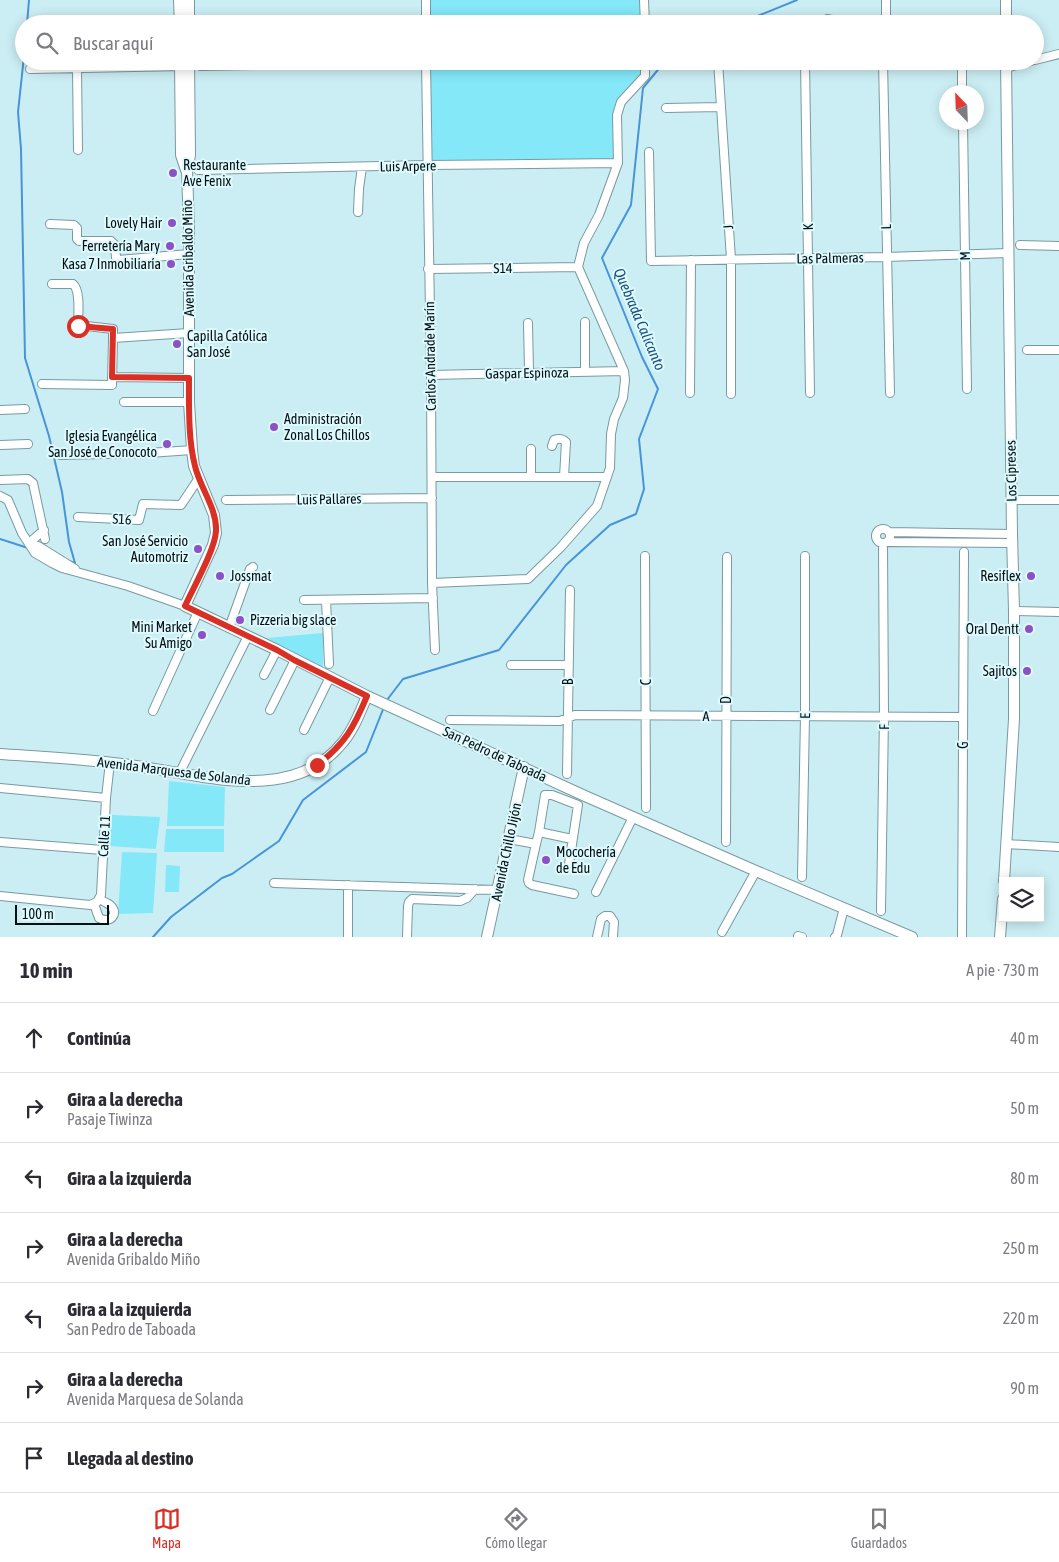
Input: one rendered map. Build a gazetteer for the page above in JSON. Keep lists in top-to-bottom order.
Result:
{
  "streets": {
    "street": [
      "Luis Arpere",
      "J",
      "K",
      "L",
      "M",
      "Avenida Gribaldo Miño",
      "Las Palmeras",
      "S14",
      "Carlos Andrade Marín",
      "Gaspar Espinoza",
      "Los Cipreses",
      "Luis Pallares",
      "S16",
      "B",
      "C",
      "D",
      "A",
      "E",
      "F",
      "G",
      "San Pedro de Taboada",
      "Avenida Marquesa de Solanda",
      "Calle 11",
      "Avenida Chillo Jijón"
    ]
  },
  "crossings": [
    ["Luis Arpere", "Carlos Andrade Marín"],
    ["J", "Las Palmeras"],
    ["K", "Las Palmeras"],
    ["L", "Las Palmeras"],
    ["M", "Las Palmeras"],
    ["Avenida Gribaldo Miño", "S16"],
    ["Avenida Gribaldo Miño", "San Pedro de Taboada"],
    ["Las Palmeras", "Los Cipreses"],
    ["S14", "Carlos Andrade Marín"],
    ["Carlos Andrade Marín", "Gaspar Espinoza"],
    ["Carlos Andrade Marín", "Luis Pallares"],
    ["B", "A"],
    ["C", "A"],
    ["D", "A"],
    ["A", "E"],
    ["A", "F"],
    ["A", "G"],
    ["San Pedro de Taboada", "Avenida Marquesa de Solanda"],
    ["San Pedro de Taboada", "Avenida Chillo Jijón"],
    ["Avenida Marquesa de Solanda", "Calle 11"]
  ],
  "water": ["Quebrada Calicanto"],
  "places": [
    "Restaurante Ave Fenix",
    "Lovely Hair",
    "Ferretería Mary",
    "Kasa 7 Inmobiliaría",
    "Capilla Católica San José",
    "Administración Zonal Los Chillos",
    "Iglesia Evangélica San José de Conocoto",
    "San José Servicio Automotriz",
    "Jossmat",
    "Resiflex",
    "Pizzeria big slace",
    "Oral Dentt",
    "Mini Market Su Amigo",
    "Sajitos",
    "Mocochería de Edu"
  ],
  "scale_bar": "100 m",
  "north": "top left",
  "page": {
    "search": "Buscar aquí",
    "scale": "100 m",
    "heading": ["10 min", "A pie · 730 m"],
    "list": [
      ["Continúa", "40 m"],
      ["Gira a la derecha", "Pasaje Tiwinza", "50 m"],
      ["Gira a la izquierda", "80 m"],
      ["Gira a la derecha", "Avenida Gribaldo Miño", "250 m"],
      ["Gira a la izquierda", "San Pedro de Taboada", "220 m"],
      ["Gira a la derecha", "Avenida Marquesa de Solanda", "90 m"],
      "Llegada al destino"
    ],
    "nav": ["Mapa", "Cómo llegar", "Guardados"]
  }
}
